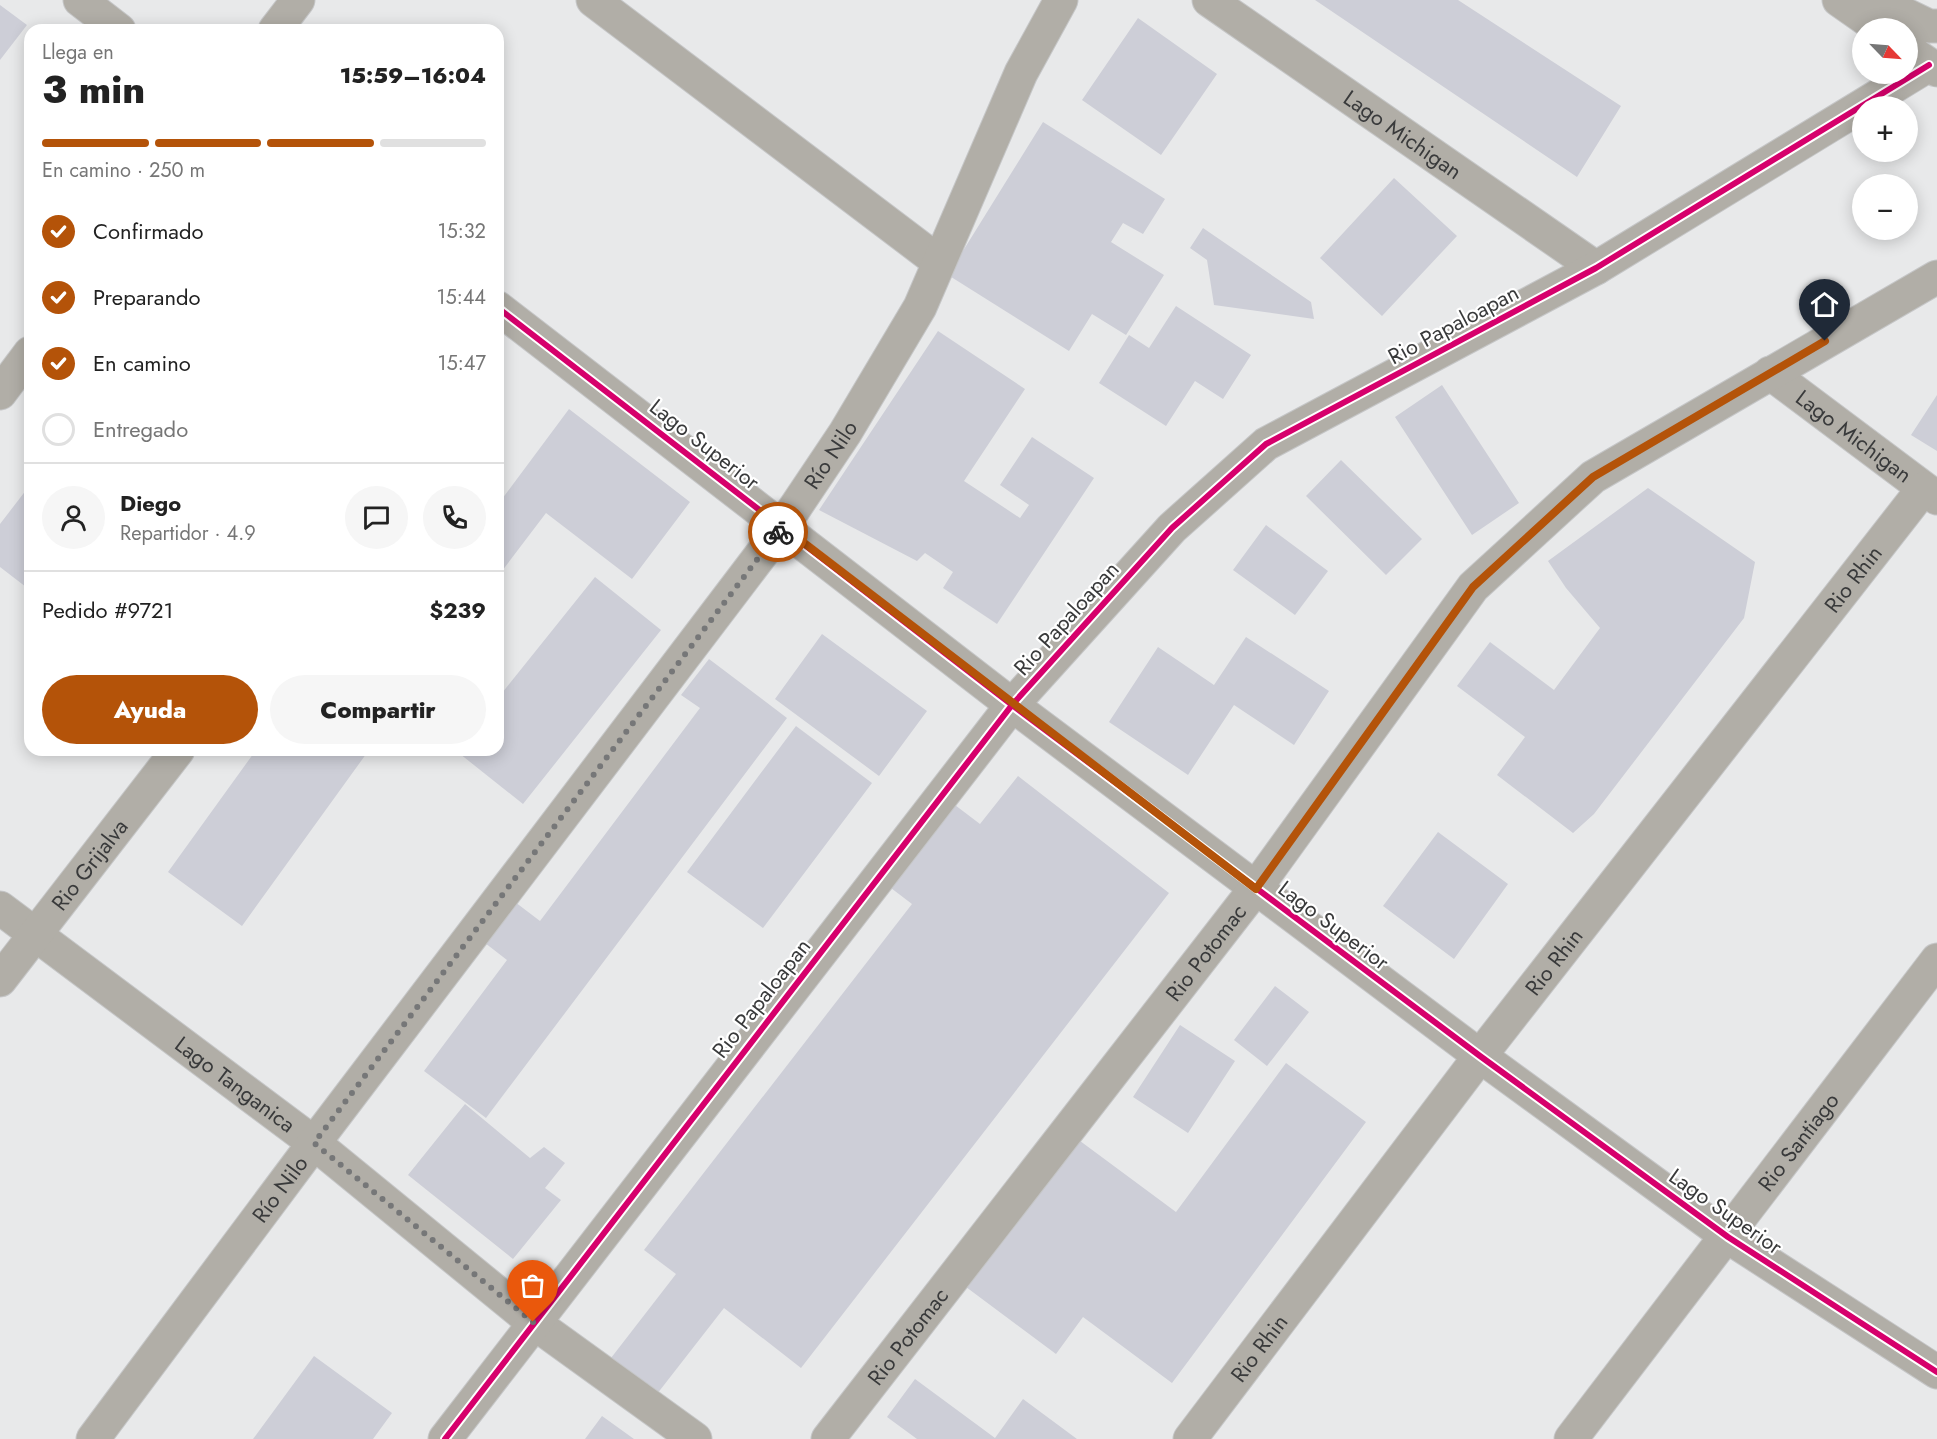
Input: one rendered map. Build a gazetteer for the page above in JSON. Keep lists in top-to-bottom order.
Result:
{
  "streets": {
    "street": [
      "Lago Michigan",
      "Rio Papaloapan",
      "Lago Superior",
      "Río Nilo",
      "Rio Rhin",
      "Rio Grijalva",
      "Rio Potomac",
      "Lago Tanganica",
      "Rio Santiago"
    ]
  },
  "crossings": [
    ["Lago Michigan", "Rio Papaloapan"],
    ["Lago Michigan", "Rio Rhin"],
    ["Lago Michigan", "Rio Potomac"],
    ["Rio Papaloapan", "Lago Superior"],
    ["Rio Papaloapan", "Lago Tanganica"],
    ["Lago Superior", "Río Nilo"],
    ["Lago Superior", "Rio Rhin"],
    ["Lago Superior", "Rio Potomac"],
    ["Lago Superior", "Rio Santiago"],
    ["Río Nilo", "Lago Tanganica"],
    ["Rio Grijalva", "Lago Tanganica"]
  ],
  "north": "bottom right",
  "page": {
    "map_buttons": ["+", "−"],
    "heading": ["3 min", "Llega en", "15:59–16:04"],
    "panel": [
      "Diego",
      "Repartidor · 4.9",
      "Pedido #9721",
      "$239"
    ],
    "bar": "En camino · 250 m",
    "list": [
      ["Confirmado", "15:32"],
      ["Preparando", "15:44"],
      ["En camino", "15:47"],
      "Entregado"
    ],
    "buttons": ["Ayuda", "Compartir"]
  }
}
